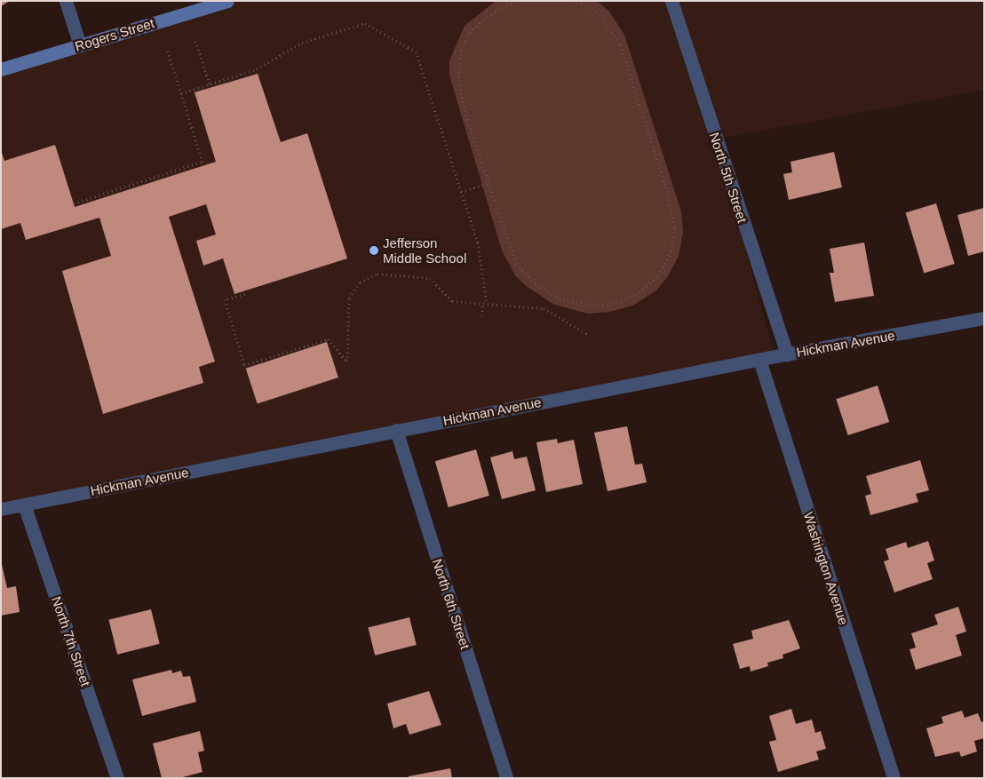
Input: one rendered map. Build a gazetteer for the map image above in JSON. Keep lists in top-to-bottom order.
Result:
{
  "streets": {
    "street": [
      "Rogers Street",
      "North 5th Street",
      "Hickman Avenue",
      "Washington Avenue",
      "North 6th Street",
      "North 7th Street"
    ]
  },
  "crossings": [
    ["North 5th Street", "Hickman Avenue"],
    ["Hickman Avenue", "Washington Avenue"],
    ["Hickman Avenue", "North 6th Street"],
    ["Hickman Avenue", "North 7th Street"]
  ],
  "places": ["Jefferson Middle School"]
}
